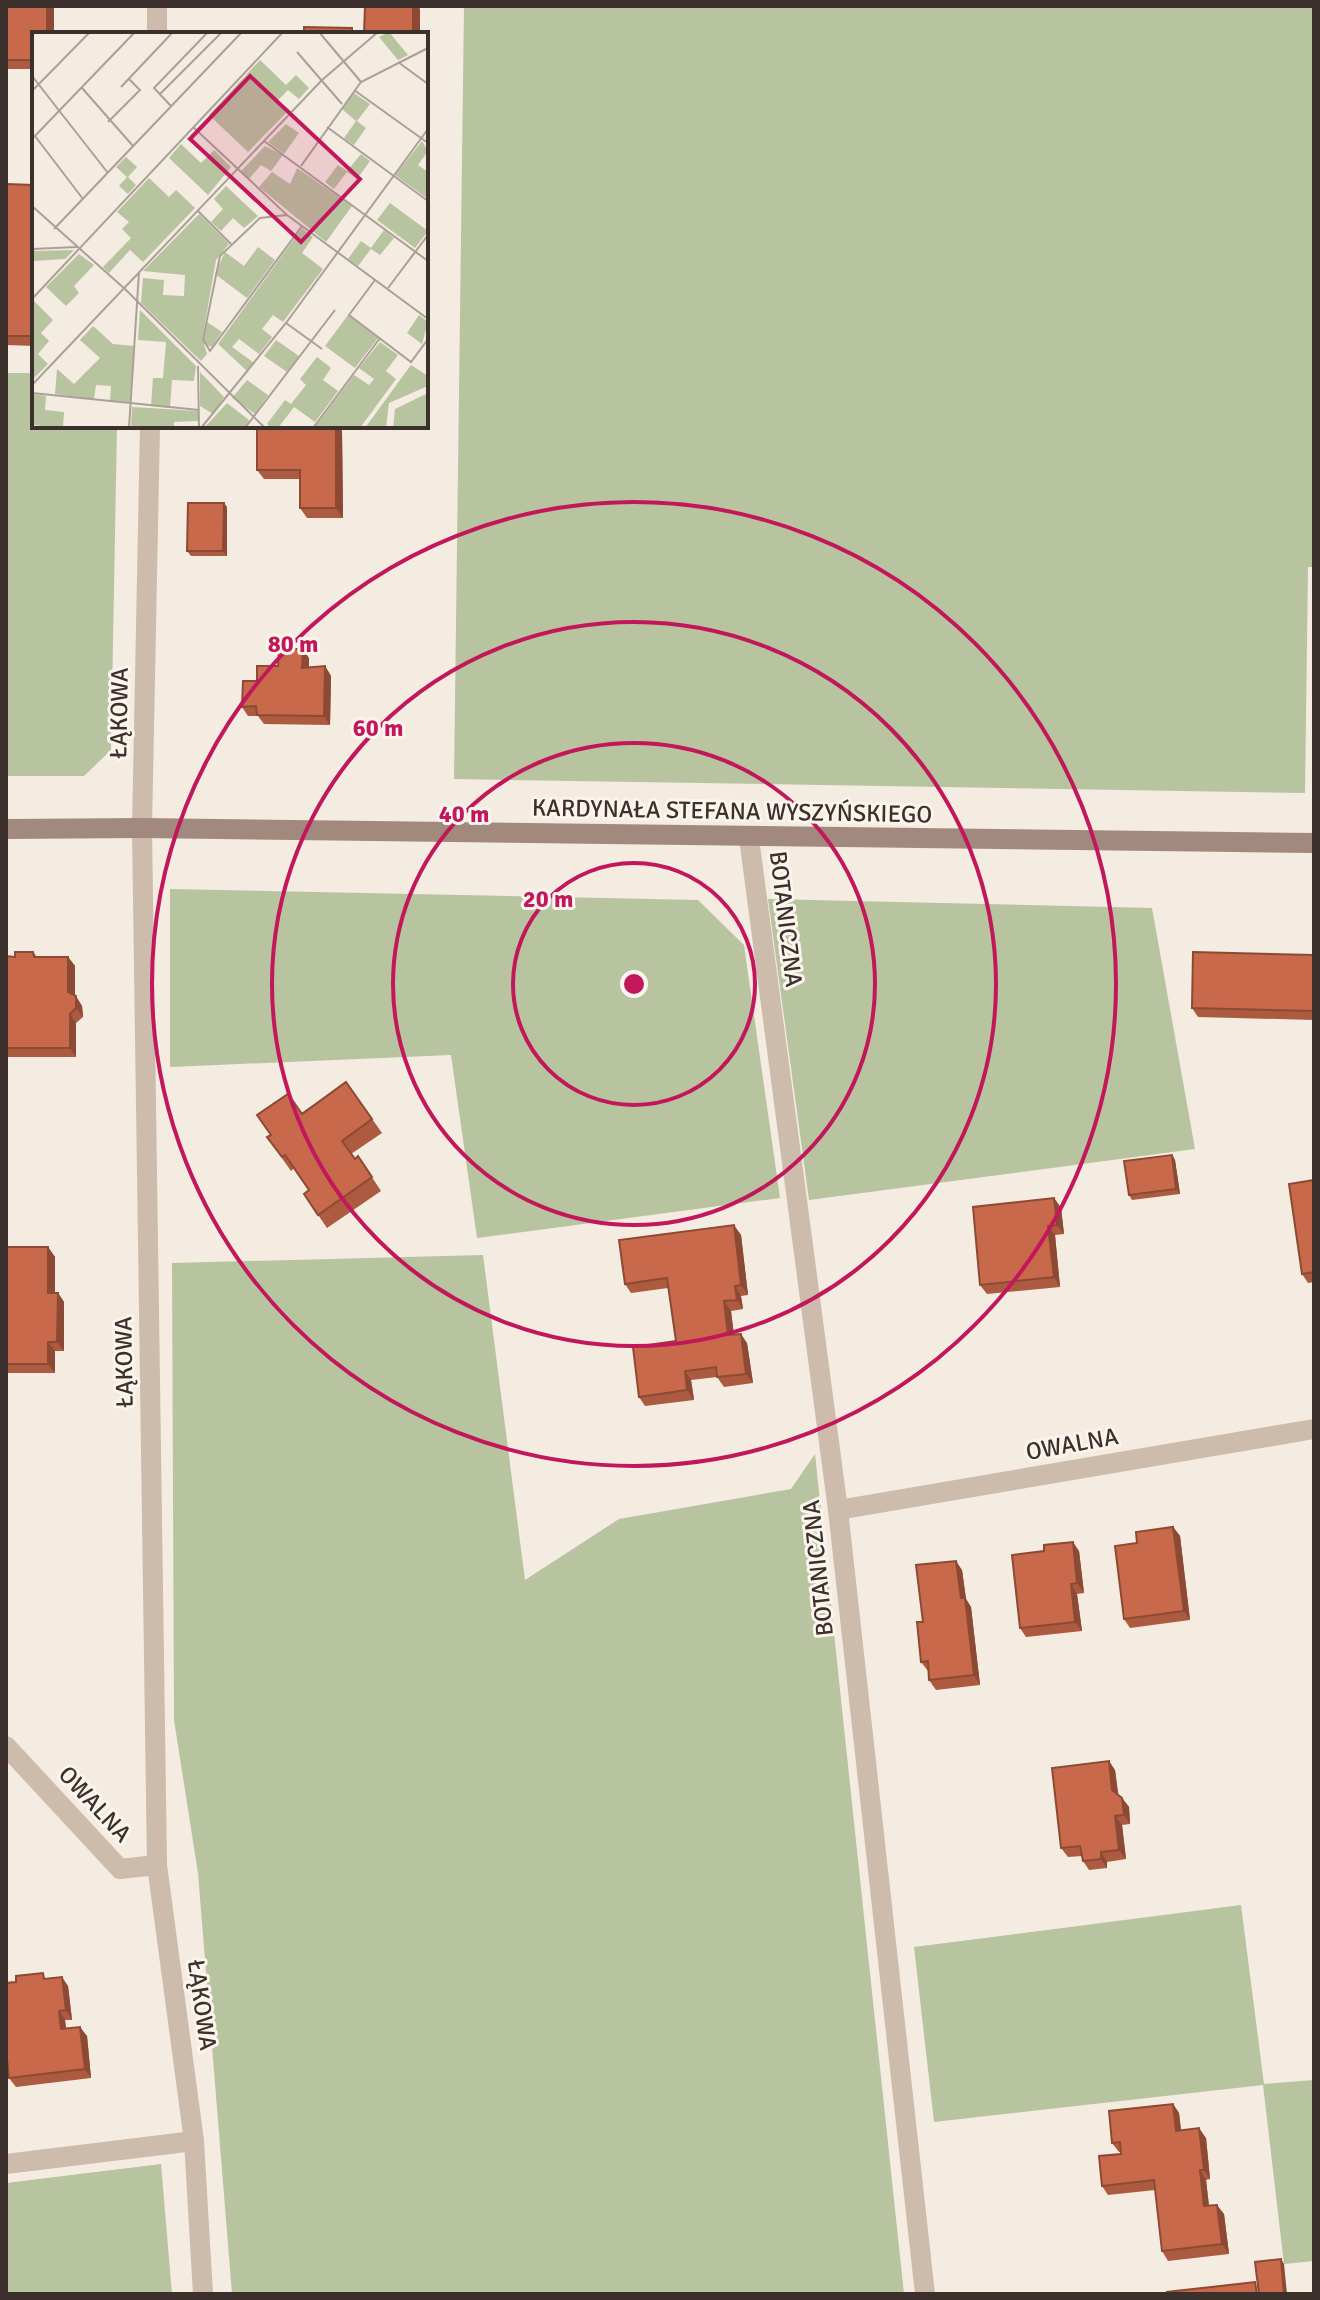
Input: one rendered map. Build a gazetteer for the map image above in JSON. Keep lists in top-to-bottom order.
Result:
{
  "streets": {
    "main road": ["KARDYNAŁA STEFANA WYSZYŃSKIEGO"],
    "street": ["ŁĄKOWA", "BOTANICZNA", "OWALNA"]
  },
  "crossings": [
    ["ŁĄKOWA", "KARDYNAŁA STEFANA WYSZYŃSKIEGO"],
    ["ŁĄKOWA", "OWALNA"],
    ["KARDYNAŁA STEFANA WYSZYŃSKIEGO", "BOTANICZNA"],
    ["BOTANICZNA", "OWALNA"]
  ],
  "rings": [
    "80 m",
    "60 m",
    "40 m",
    "20 m"
  ]
}
